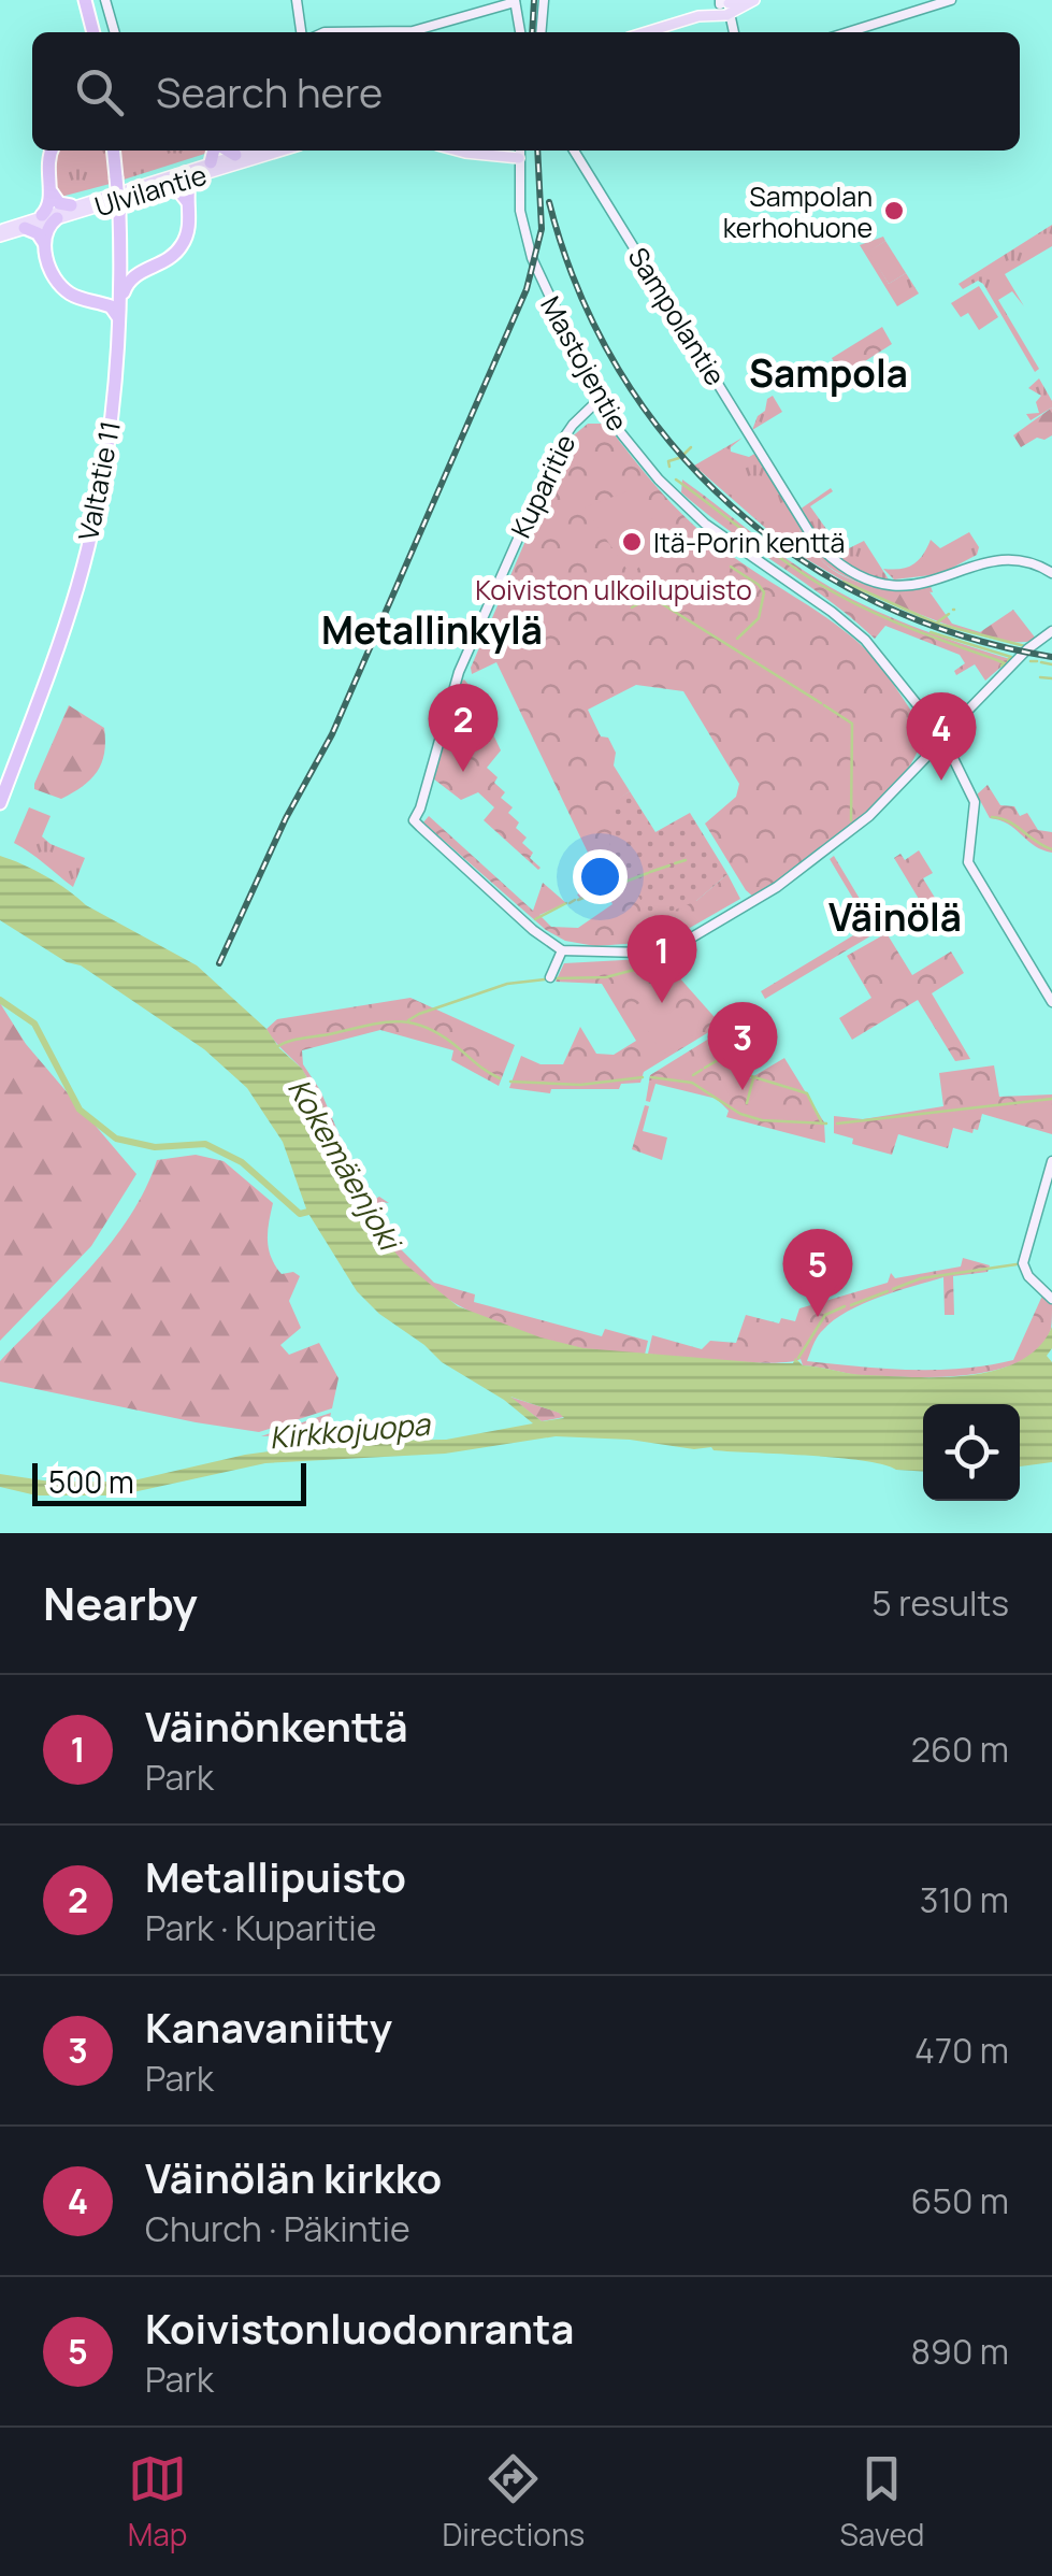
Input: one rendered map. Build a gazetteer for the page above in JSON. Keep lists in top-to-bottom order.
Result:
{
  "streets": {
    "highway": ["Valtatie 11"],
    "main road": ["Ulvilantie"],
    "street": ["Sampolantie", "Mastojentie", "Kuparitie"]
  },
  "crossings": [
    ["Mastojentie", "Kuparitie"]
  ],
  "districts": ["Sampola", "Metallinkylä", "Väinölä"],
  "water": ["Kokemäenjoki", "Kirkkojuopa"],
  "parks": ["Koiviston ulkoilupuisto"],
  "places": ["Sampolan kerhohuone", "Itä-Porin kenttä"],
  "scale_bar": "500 m",
  "page": {
    "search": "Search here",
    "pins": [
      "2",
      "4",
      "1",
      "3",
      "5"
    ],
    "scale": "500 m",
    "heading": ["Nearby", "5 results"],
    "list": [
      {
        "mark": "1",
        "name": "Väinönkenttä",
        "note": "Park",
        "value": "260 m"
      },
      {
        "mark": "2",
        "name": "Metallipuisto",
        "note": "Park · Kuparitie",
        "value": "310 m"
      },
      {
        "mark": "3",
        "name": "Kanavaniitty",
        "note": "Park",
        "value": "470 m"
      },
      {
        "mark": "4",
        "name": "Väinölän kirkko",
        "note": "Church · Päkintie",
        "value": "650 m"
      },
      {
        "mark": "5",
        "name": "Koivistonluodonranta",
        "note": "Park",
        "value": "890 m"
      }
    ],
    "nav": ["Map", "Directions", "Saved"]
  }
}
